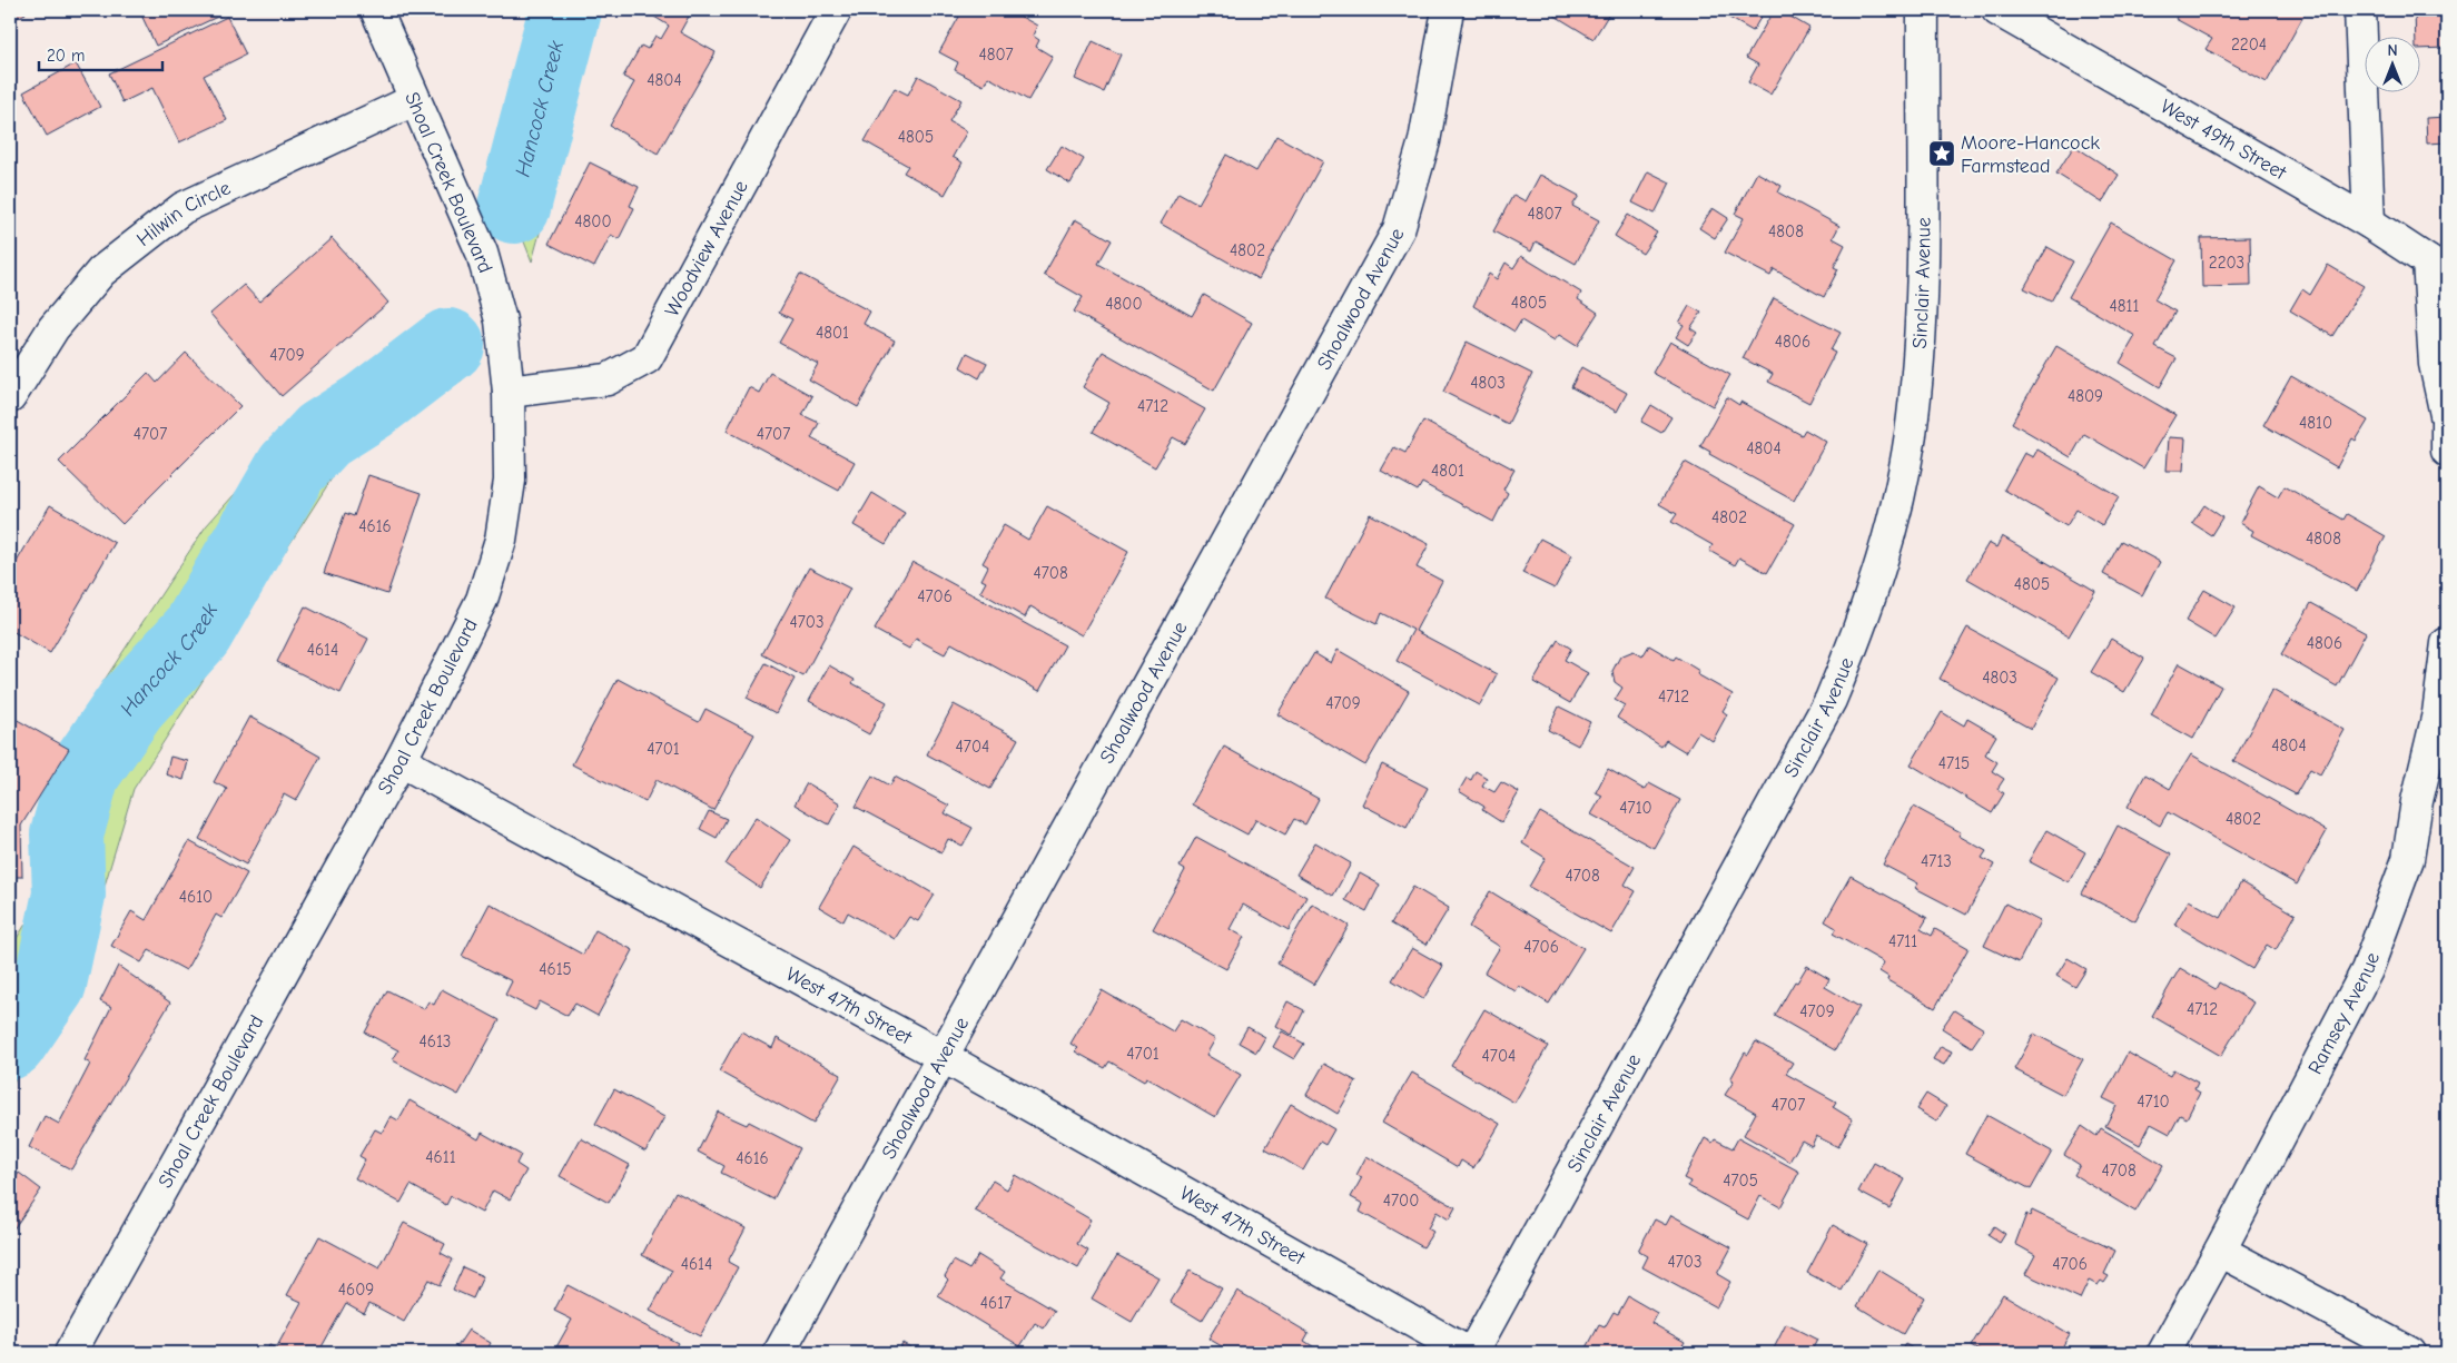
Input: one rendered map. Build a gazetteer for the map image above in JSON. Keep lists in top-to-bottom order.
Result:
{
  "streets": {
    "street": [
      "West 49th Street",
      "Shoal Creek Boulevard",
      "Hilwin Circle",
      "Woodview Avenue",
      "Sinclair Avenue",
      "Shoalwood Avenue",
      "West 47th Street",
      "Ramsey Avenue"
    ]
  },
  "crossings": [
    ["Shoal Creek Boulevard", "Hilwin Circle"],
    ["Shoal Creek Boulevard", "Woodview Avenue"],
    ["Shoal Creek Boulevard", "West 47th Street"],
    ["Sinclair Avenue", "West 47th Street"],
    ["Shoalwood Avenue", "West 47th Street"]
  ],
  "water": ["Hancock Creek"],
  "places": {
    "place": ["Moore-Hancock Farmstead"]
  },
  "house_numbers": [
    "2204",
    "4807",
    "4804",
    "4805",
    "4807",
    "4800",
    "4808",
    "4802",
    "2203",
    "4805",
    "4800",
    "4811",
    "4801",
    "4806",
    "4709",
    "4803",
    "4809",
    "4712",
    "4810",
    "4707",
    "4707",
    "4804",
    "4801",
    "4802",
    "4616",
    "4808",
    "4708",
    "4805",
    "4706",
    "4703",
    "4806",
    "4614",
    "4803",
    "4712",
    "4709",
    "4804",
    "4704",
    "4701",
    "4715",
    "4710",
    "4802",
    "4713",
    "4708",
    "4610",
    "4711",
    "4706",
    "4615",
    "4712",
    "4709",
    "4613",
    "4701",
    "4704",
    "4710",
    "4707",
    "4611",
    "4616",
    "4708",
    "4705",
    "4700",
    "4703",
    "4614",
    "4706",
    "4609",
    "4617"
  ],
  "scale_bar": "20 m",
  "north": "top"
}
